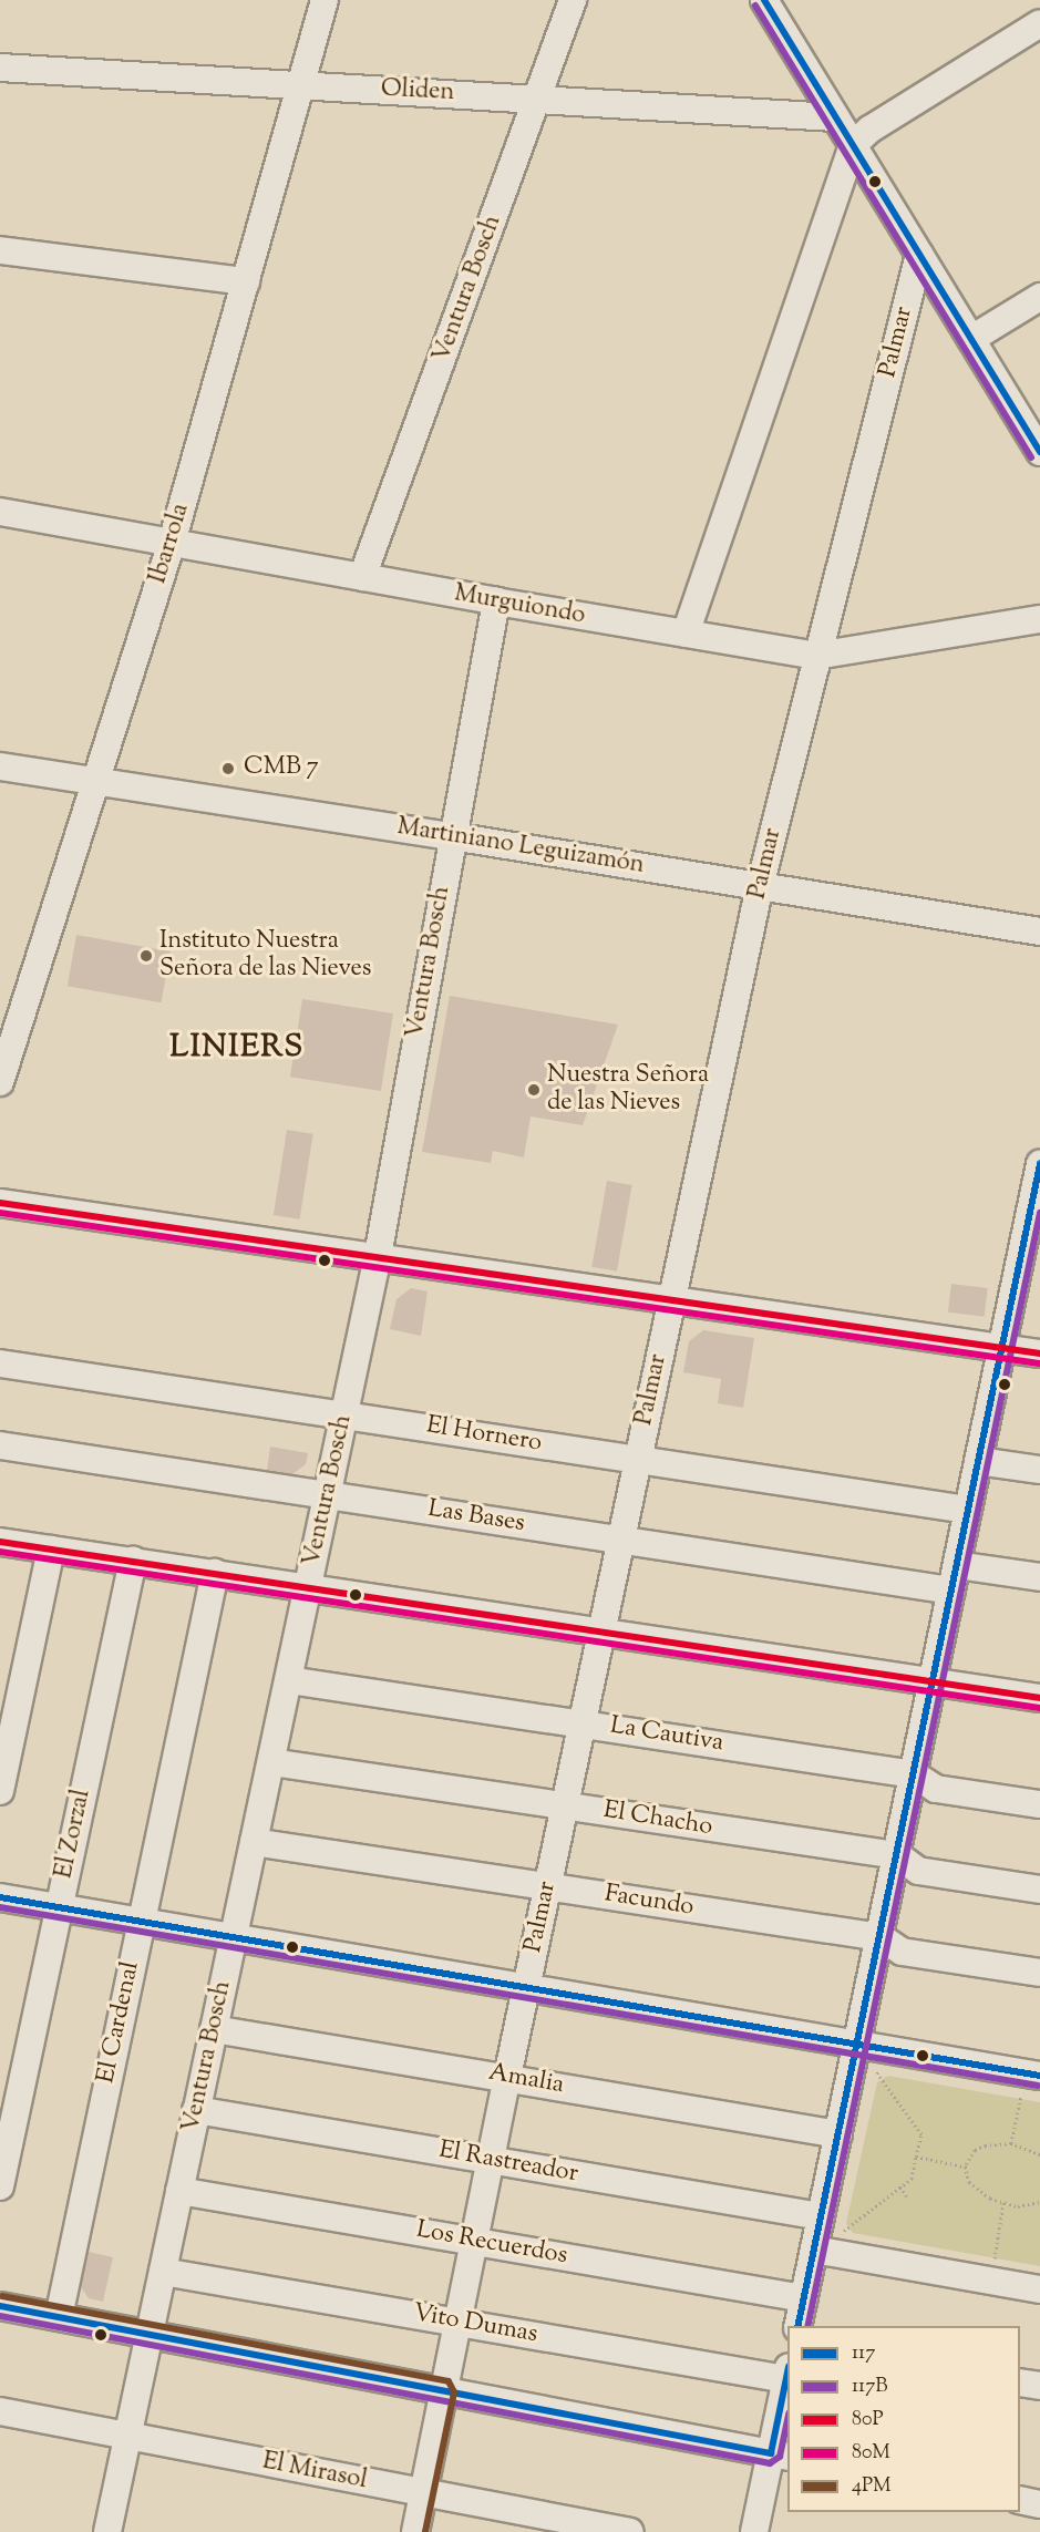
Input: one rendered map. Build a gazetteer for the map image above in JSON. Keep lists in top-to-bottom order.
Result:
{
  "streets": {
    "street": [
      "Oliden",
      "Ventura Bosch",
      "Palmar",
      "Ibarrola",
      "Murguiondo",
      "Martiniano Leguizamón",
      "El Hornero",
      "Las Bases",
      "La Cautiva",
      "El Chacho",
      "El Zorzal",
      "Facundo",
      "El Cardenal",
      "Amalia",
      "El Rastreador",
      "Los Recuerdos",
      "Vito Dumas",
      "El Mirasol"
    ]
  },
  "crossings": [
    ["Oliden", "Ventura Bosch"],
    ["Oliden", "Ibarrola"],
    ["Ventura Bosch", "Murguiondo"],
    ["Ventura Bosch", "Martiniano Leguizamón"],
    ["Ventura Bosch", "El Hornero"],
    ["Ventura Bosch", "Las Bases"],
    ["Ventura Bosch", "La Cautiva"],
    ["Ventura Bosch", "El Chacho"],
    ["Ventura Bosch", "Facundo"],
    ["Ventura Bosch", "Amalia"],
    ["Ventura Bosch", "El Rastreador"],
    ["Ventura Bosch", "Los Recuerdos"],
    ["Ventura Bosch", "Vito Dumas"],
    ["Ventura Bosch", "El Mirasol"],
    ["Palmar", "Murguiondo"],
    ["Palmar", "Martiniano Leguizamón"],
    ["Palmar", "El Hornero"],
    ["Palmar", "Las Bases"],
    ["Palmar", "La Cautiva"],
    ["Palmar", "El Chacho"],
    ["Palmar", "Facundo"],
    ["Palmar", "Amalia"],
    ["Palmar", "El Rastreador"],
    ["Palmar", "Los Recuerdos"],
    ["Palmar", "Vito Dumas"],
    ["Palmar", "El Mirasol"],
    ["Ibarrola", "Murguiondo"],
    ["Ibarrola", "Martiniano Leguizamón"]
  ],
  "districts": ["LINIERS"],
  "places": ["CMB 7", "Instituto Nuestra Señora de las Nieves", "Nuestra Señora de las Nieves"],
  "lines": [
    "transit line 117",
    "transit line 117B",
    "transit line 80P",
    "transit line 80M",
    "transit line 4PM"
  ],
  "legend": [
    "117",
    "117B",
    "80P",
    "80M",
    "4PM"
  ]
}
